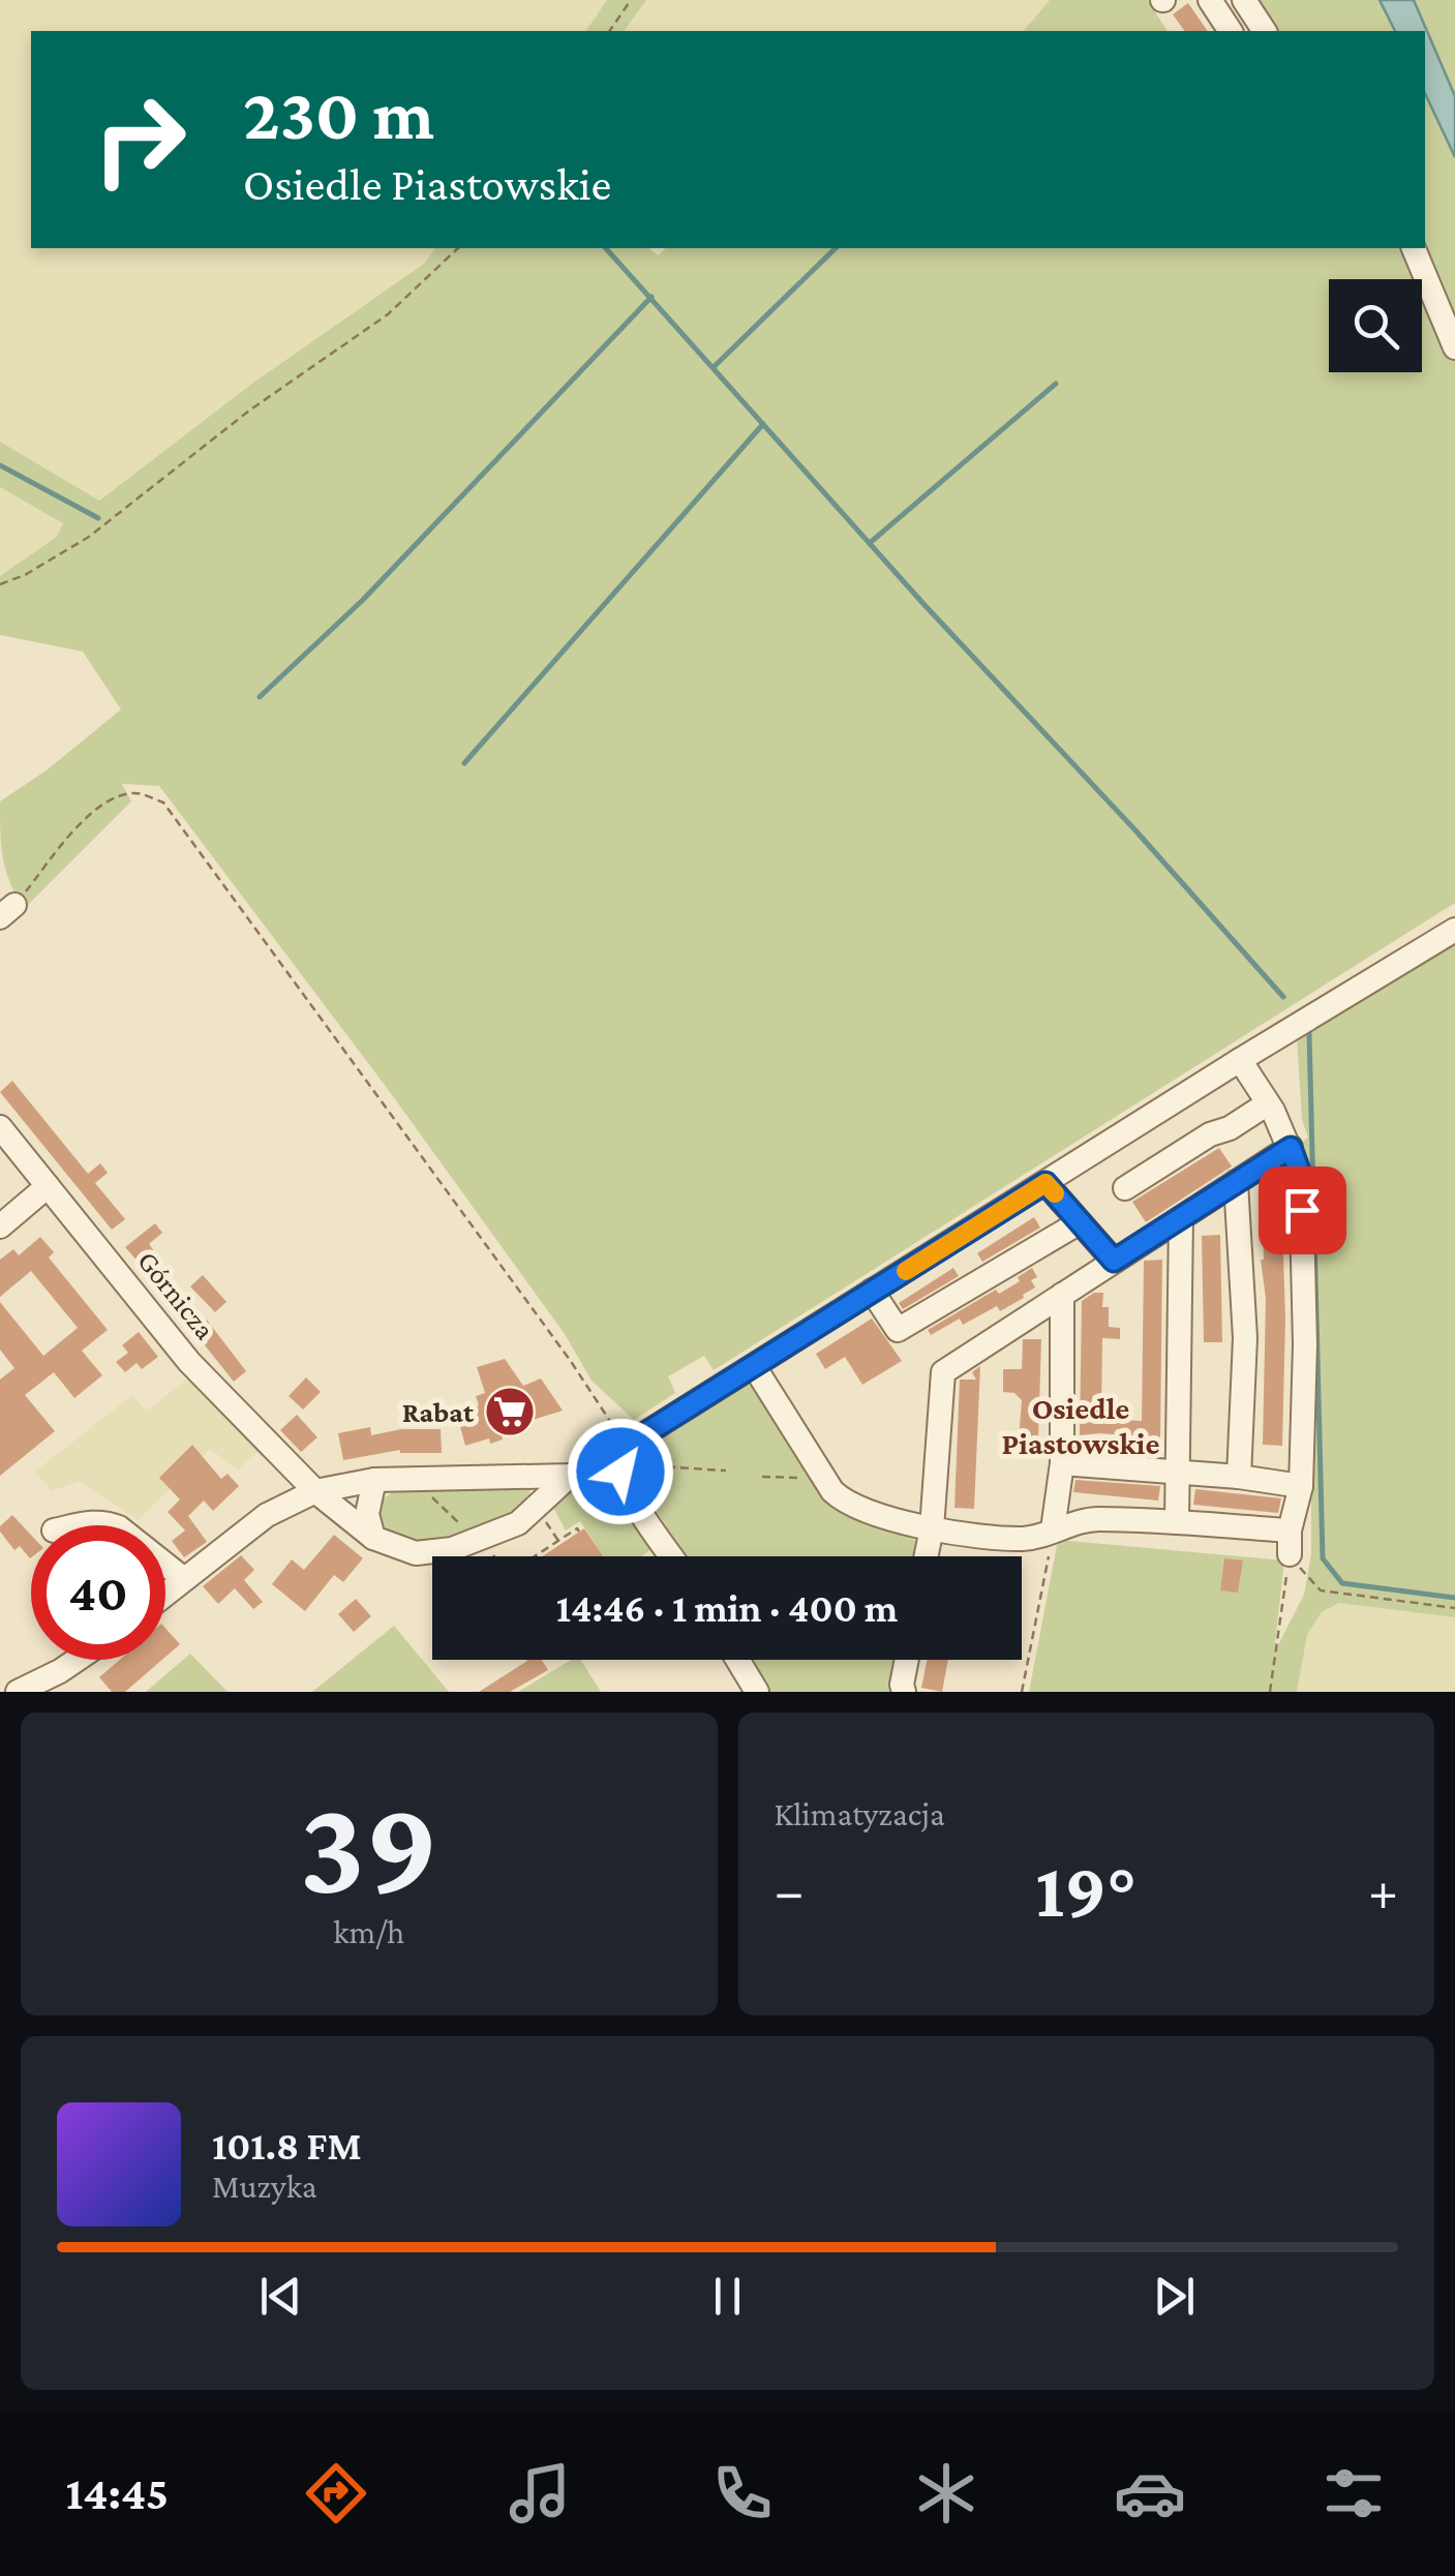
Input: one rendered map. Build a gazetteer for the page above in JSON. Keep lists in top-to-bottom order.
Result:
{
  "streets": {
    "street": ["Górnicza"]
  },
  "districts": ["Osiedle Piastowskie"],
  "places": {
    "supermarket": ["Rabat"]
  },
  "page": {
    "turn": ["230 m", "Osiedle Piastowskie"],
    "limit": "40",
    "trip": "14:46 · 1 min · 400 m",
    "tile": [
      ["39", "km/h"],
      "Klimatyzacja"
    ],
    "heat": ["−", "19°", "+"],
    "song": ["101.8 FM", "Muzyka"],
    "tabs": "14:45"
  }
}
